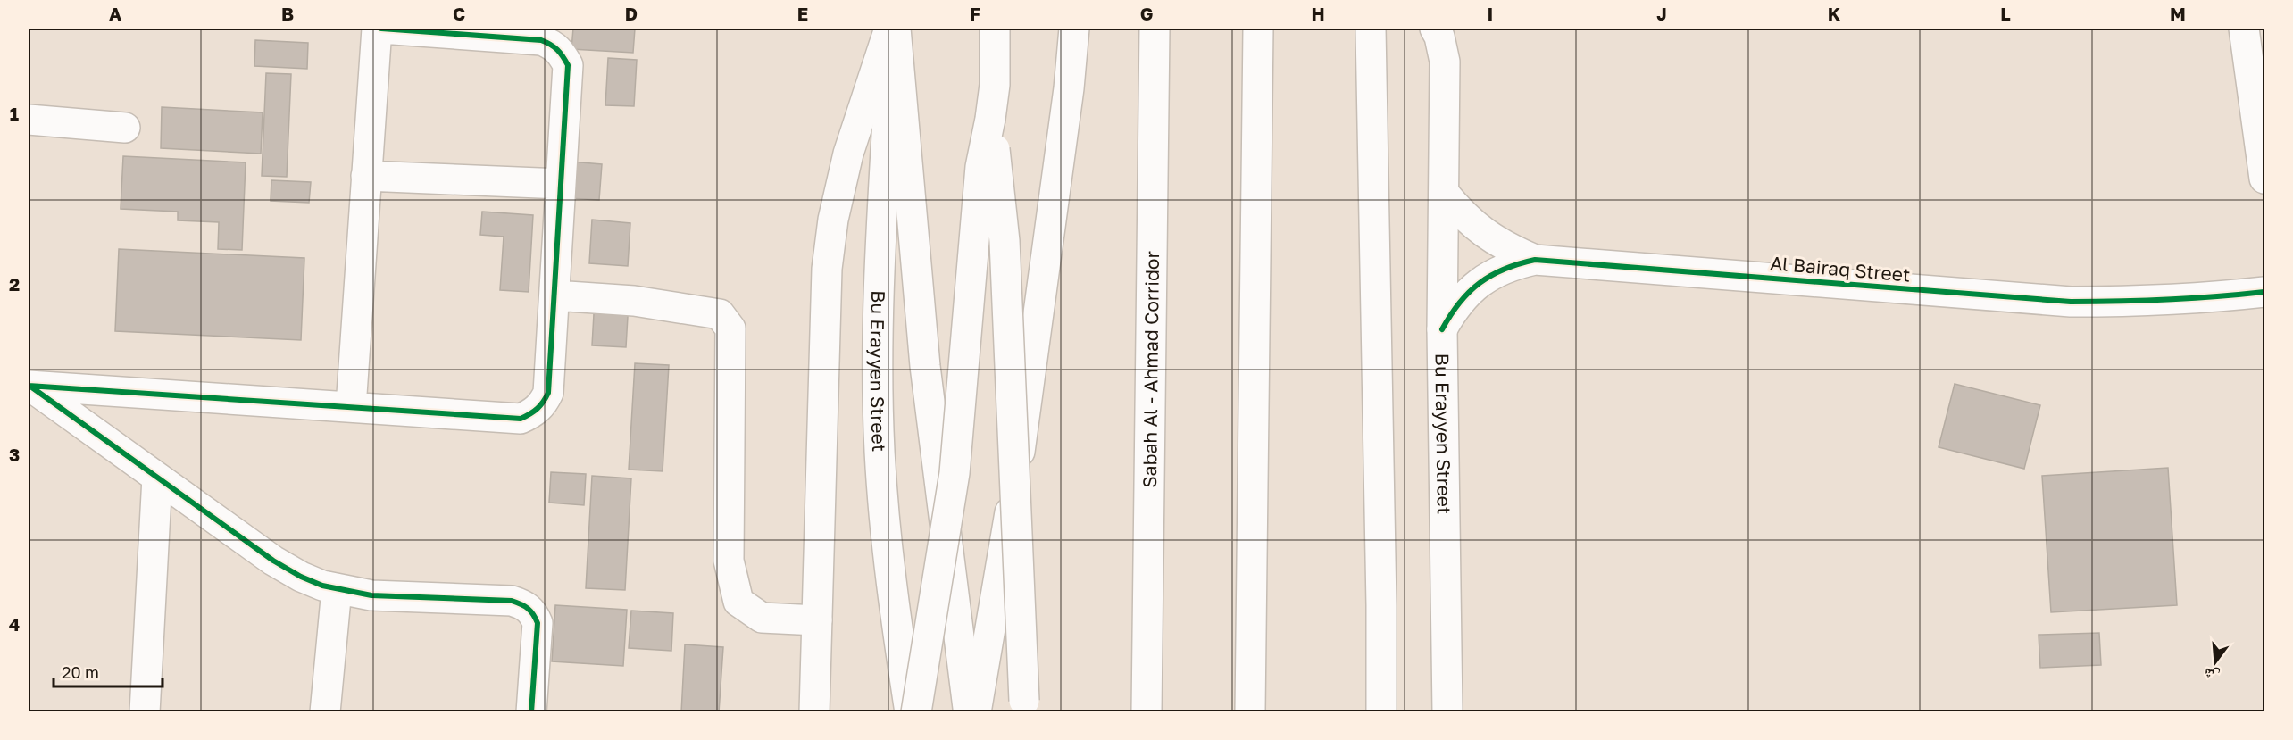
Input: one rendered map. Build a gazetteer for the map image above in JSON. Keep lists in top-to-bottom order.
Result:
{
  "streets": {
    "main road": ["Al Bairaq Street", "Bu Erayyen Street", "Sabah Al - Ahmad Corridor"]
  },
  "crossings": [
    ["Al Bairaq Street", "Bu Erayyen Street"]
  ],
  "scale_bar": "20 m",
  "north": "bottom",
  "grid": {
    "columns": [
      "A",
      "B",
      "C",
      "D",
      "E",
      "F",
      "G",
      "H",
      "I",
      "J",
      "K",
      "L",
      "M"
    ],
    "rows": [
      "1",
      "2",
      "3",
      "4"
    ]
  }
}
